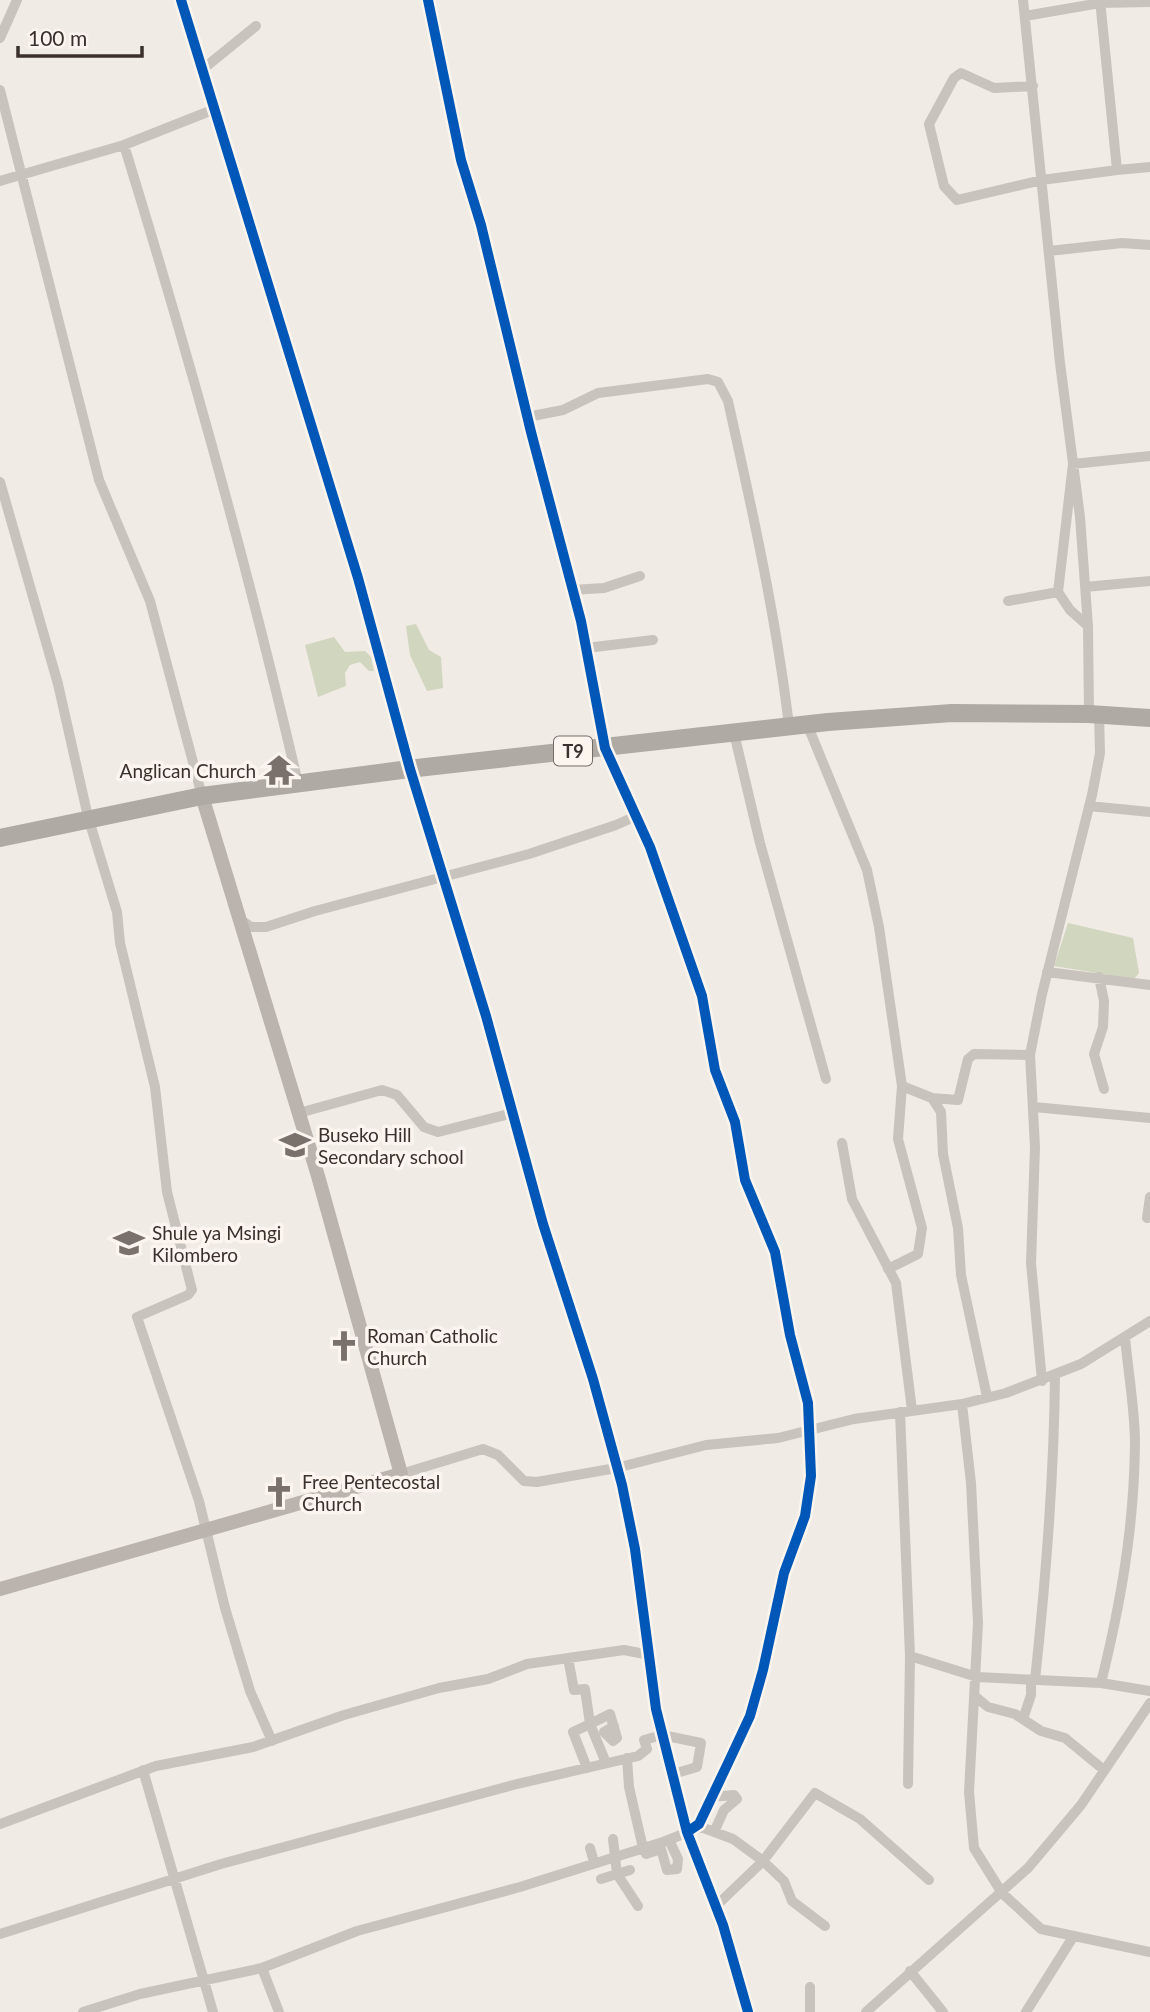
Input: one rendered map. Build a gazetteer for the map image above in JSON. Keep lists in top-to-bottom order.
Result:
{
  "streets": {
    "highway": ["T9"]
  },
  "places": {
    "temple": ["Anglican Church"],
    "school or university": ["Buseko Hill Secondary school", "Shule ya Msingi Kilombero"],
    "church": ["Roman Catholic Church", "Free Pentecostal Church"]
  },
  "scale_bar": "100 m"
}
